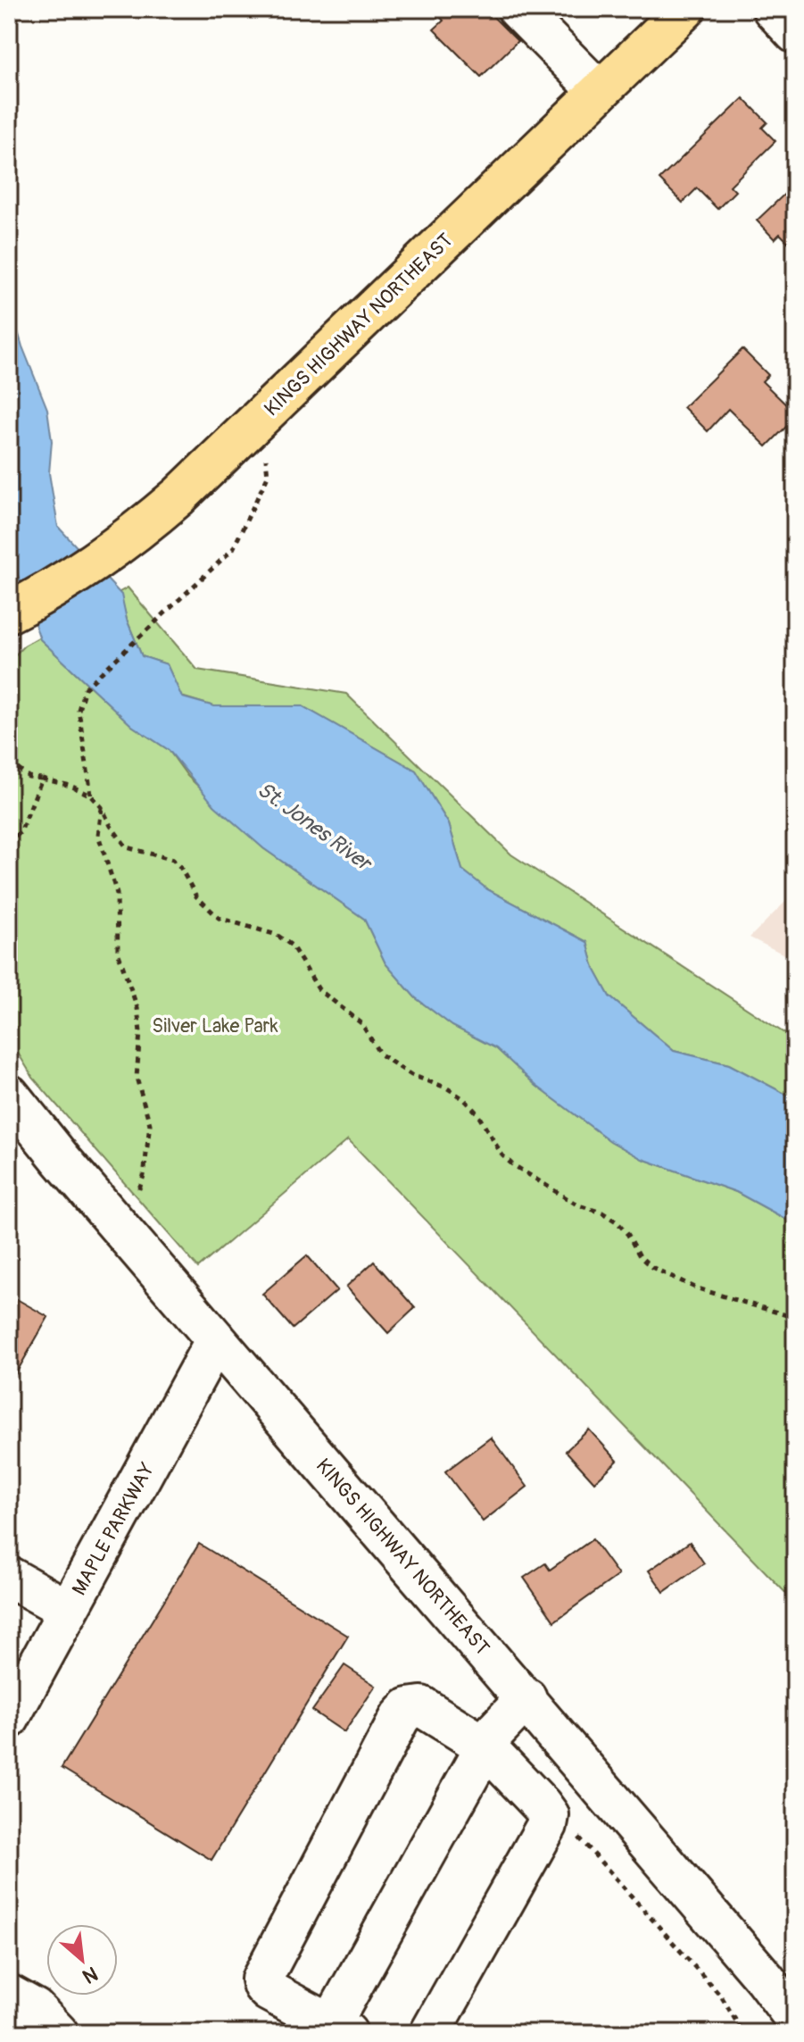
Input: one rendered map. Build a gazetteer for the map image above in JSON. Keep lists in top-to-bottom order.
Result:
{
  "streets": {
    "highway": ["KINGS HIGHWAY NORTHEAST"],
    "street": ["MAPLE PARKWAY"]
  },
  "crossings": [
    ["KINGS HIGHWAY NORTHEAST", "MAPLE PARKWAY"]
  ],
  "water": ["St. Jones River"],
  "parks": ["Silver Lake Park"],
  "north": "bottom right"
}
